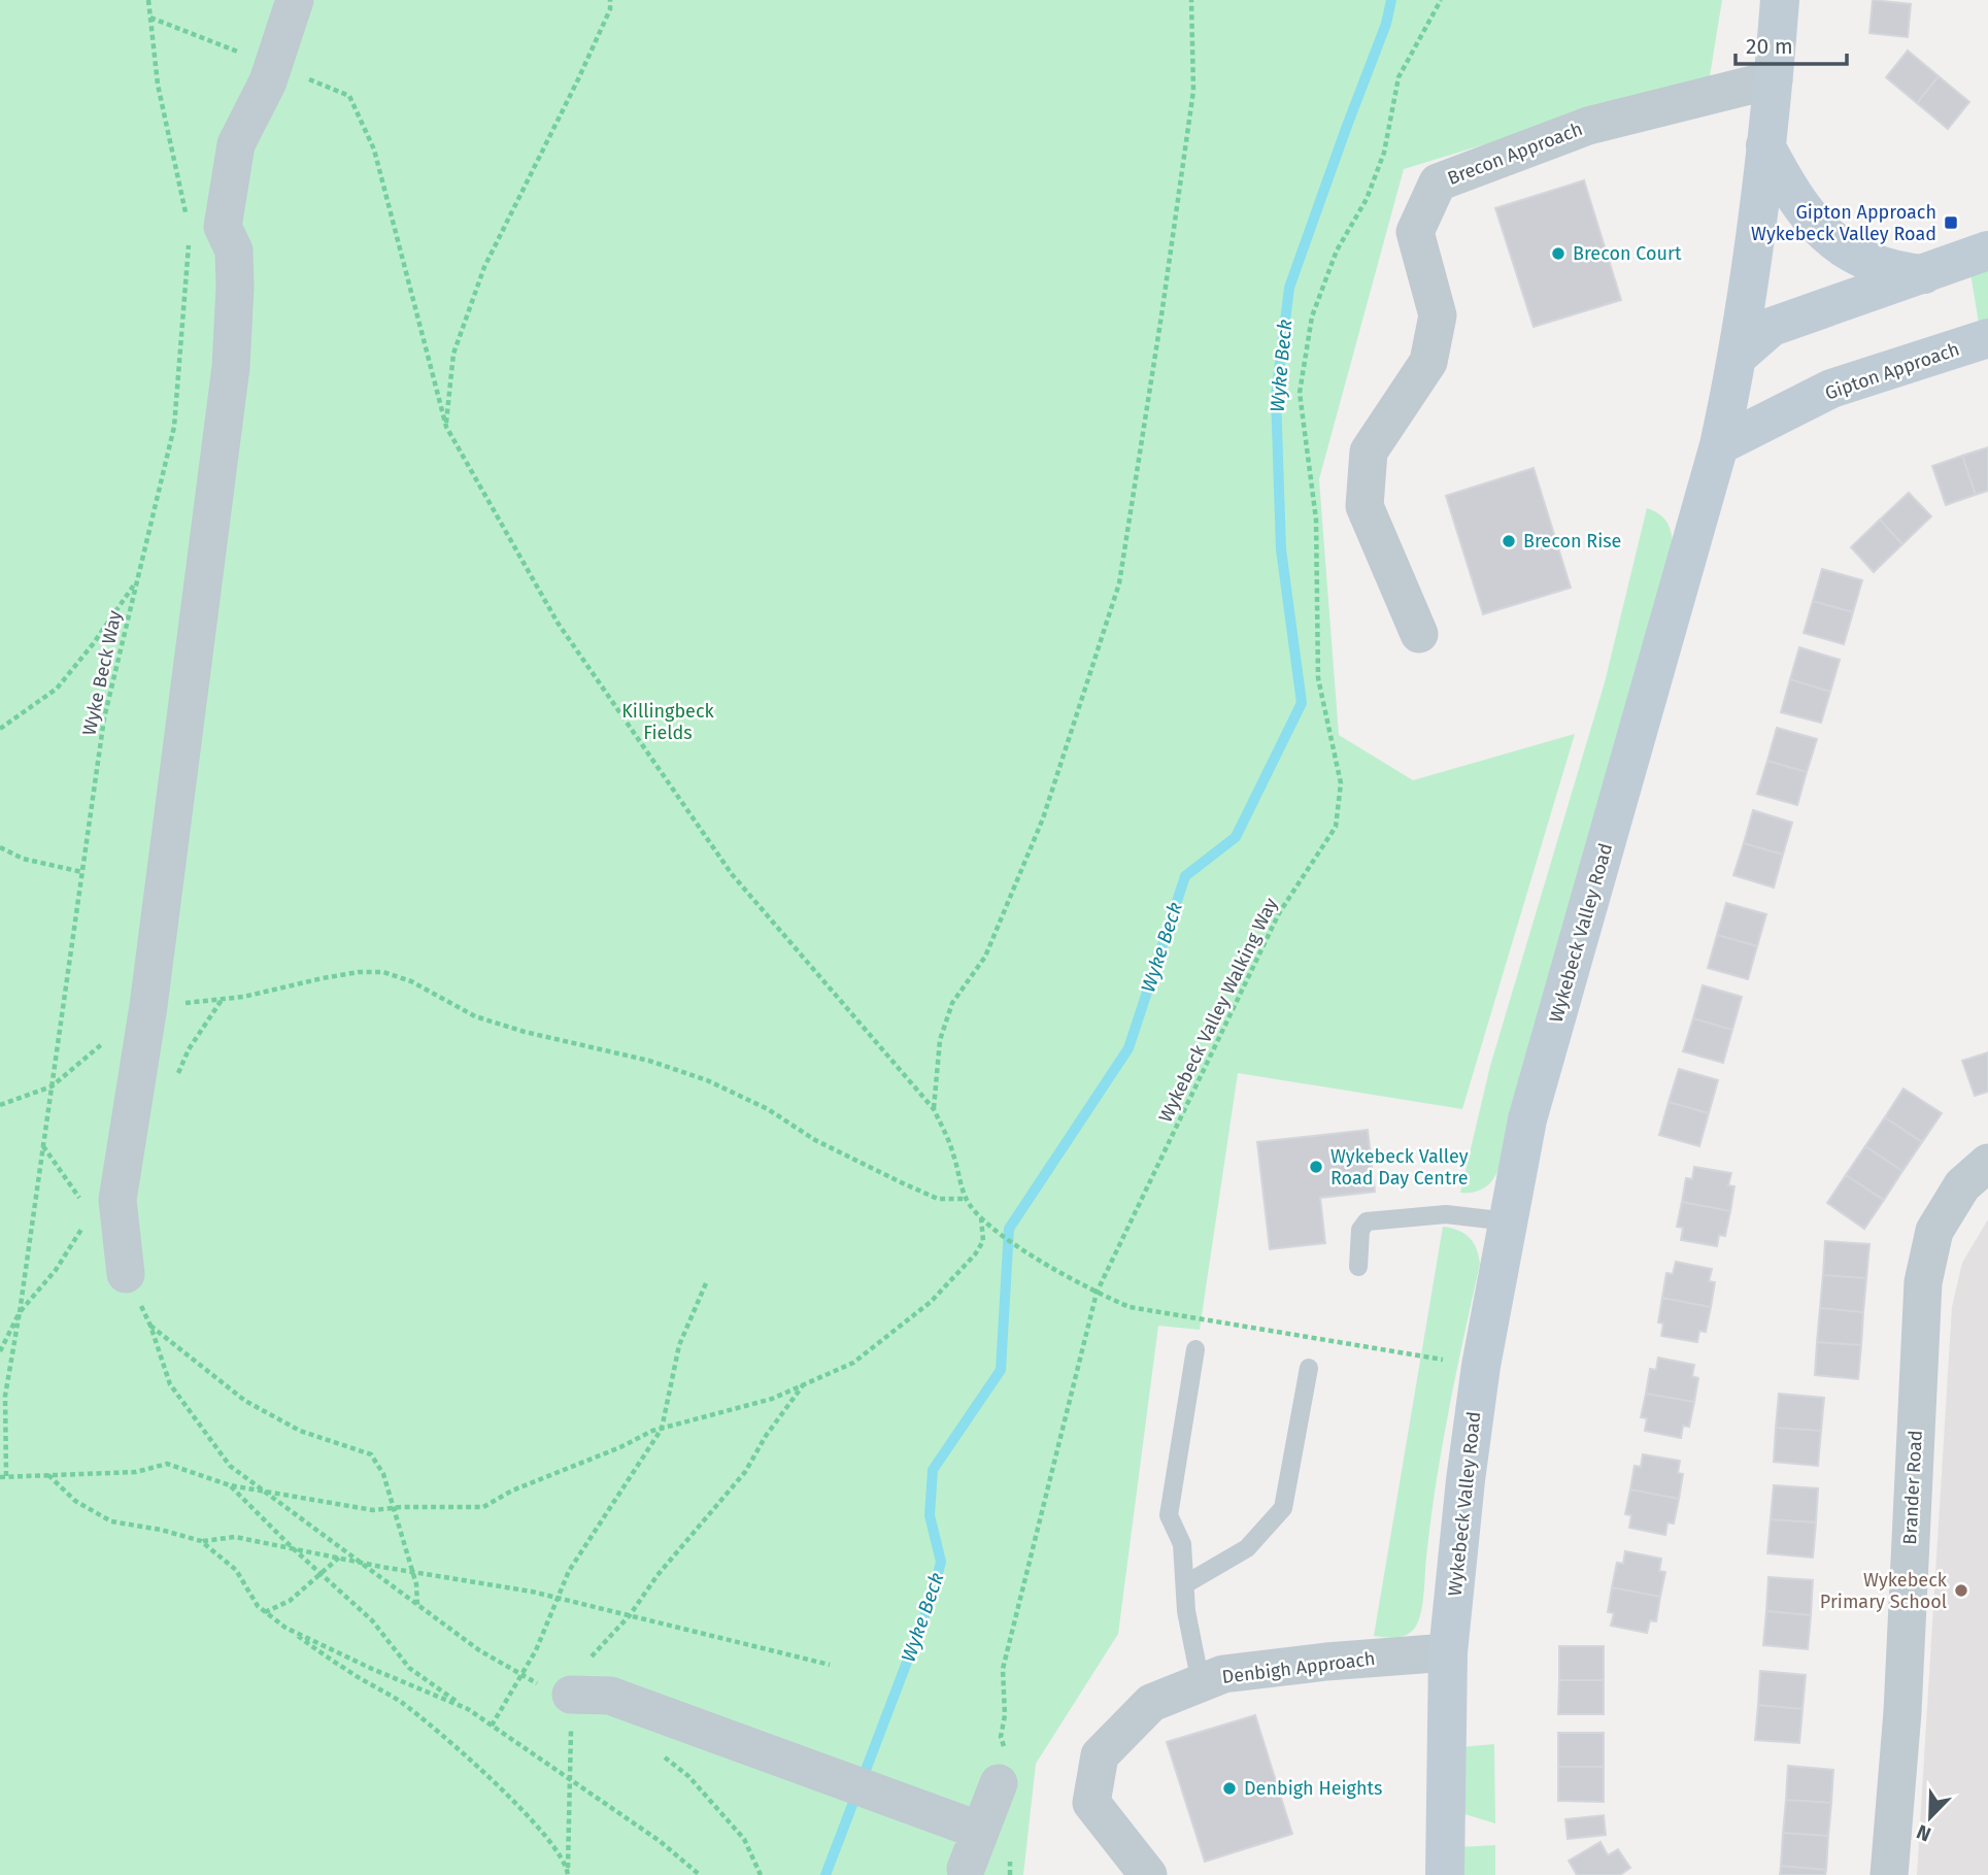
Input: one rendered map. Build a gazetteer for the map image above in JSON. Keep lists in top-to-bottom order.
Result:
{
  "streets": {
    "street": [
      "Brecon Approach",
      "Gipton Approach",
      "Wykebeck Valley Road",
      "Brander Road",
      "Denbigh Approach"
    ],
    "path": ["Wyke Beck Way", "Wykebeck Valley Walking Way"]
  },
  "crossings": [
    ["Brecon Approach", "Wykebeck Valley Road"],
    ["Gipton Approach", "Wykebeck Valley Road"],
    ["Wykebeck Valley Road", "Denbigh Approach"]
  ],
  "water": ["Wyke Beck"],
  "parks": ["Killingbeck Fields"],
  "places": {
    "transit": ["Gipton Approach Wykebeck Valley Road"],
    "other": [
      "Brecon Court",
      "Brecon Rise",
      "Wykebeck Valley Road Day Centre",
      "Wykebeck Primary School",
      "Denbigh Heights"
    ]
  },
  "scale_bar": "20 m",
  "north": "bottom left"
}
